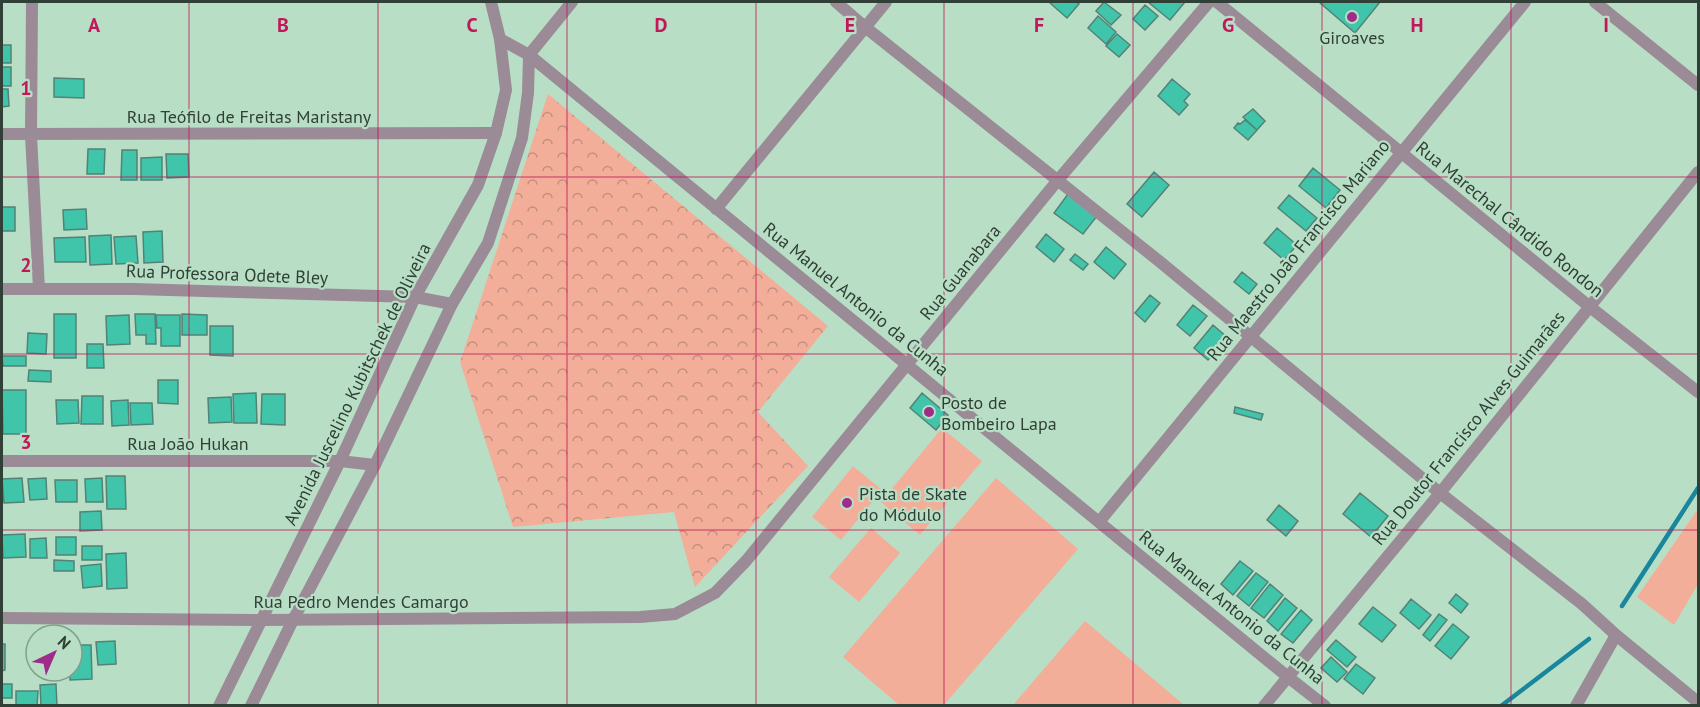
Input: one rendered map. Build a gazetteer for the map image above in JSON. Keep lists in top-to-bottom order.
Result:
{
  "streets": {
    "street": [
      "Rua Teófilo de Freitas Maristany",
      "Rua Marechal Cândido Rondon",
      "Rua Maestro João Francisco Mariano",
      "Rua Guanabara",
      "Rua Professora Odete Bley",
      "Rua Manuel Antonio da Cunha",
      "Avenida Juscelino Kubitschek de Oliveira",
      "Rua Doutor Francisco Alves Guimarães",
      "Rua João Hukan",
      "Rua Pedro Mendes Camargo"
    ]
  },
  "crossings": [
    ["Rua Teófilo de Freitas Maristany", "Avenida Juscelino Kubitschek de Oliveira"],
    ["Rua Marechal Cândido Rondon", "Rua Maestro João Francisco Mariano"],
    ["Rua Marechal Cândido Rondon", "Rua Doutor Francisco Alves Guimarães"],
    ["Rua Maestro João Francisco Mariano", "Rua Manuel Antonio da Cunha"],
    ["Rua Guanabara", "Rua Manuel Antonio da Cunha"],
    ["Rua Guanabara", "Rua Pedro Mendes Camargo"],
    ["Rua Professora Odete Bley", "Avenida Juscelino Kubitschek de Oliveira"],
    ["Rua Manuel Antonio da Cunha", "Avenida Juscelino Kubitschek de Oliveira"],
    ["Rua Manuel Antonio da Cunha", "Rua Doutor Francisco Alves Guimarães"],
    ["Avenida Juscelino Kubitschek de Oliveira", "Rua João Hukan"],
    ["Avenida Juscelino Kubitschek de Oliveira", "Rua Pedro Mendes Camargo"]
  ],
  "places": ["Giroaves", "Posto de Bombeiro Lapa", "Pista de Skate do Módulo"],
  "north": "top right",
  "grid": {
    "columns": [
      "A",
      "B",
      "C",
      "D",
      "E",
      "F",
      "G",
      "H",
      "I"
    ],
    "rows": ["1", "2", "3"]
  }
}
